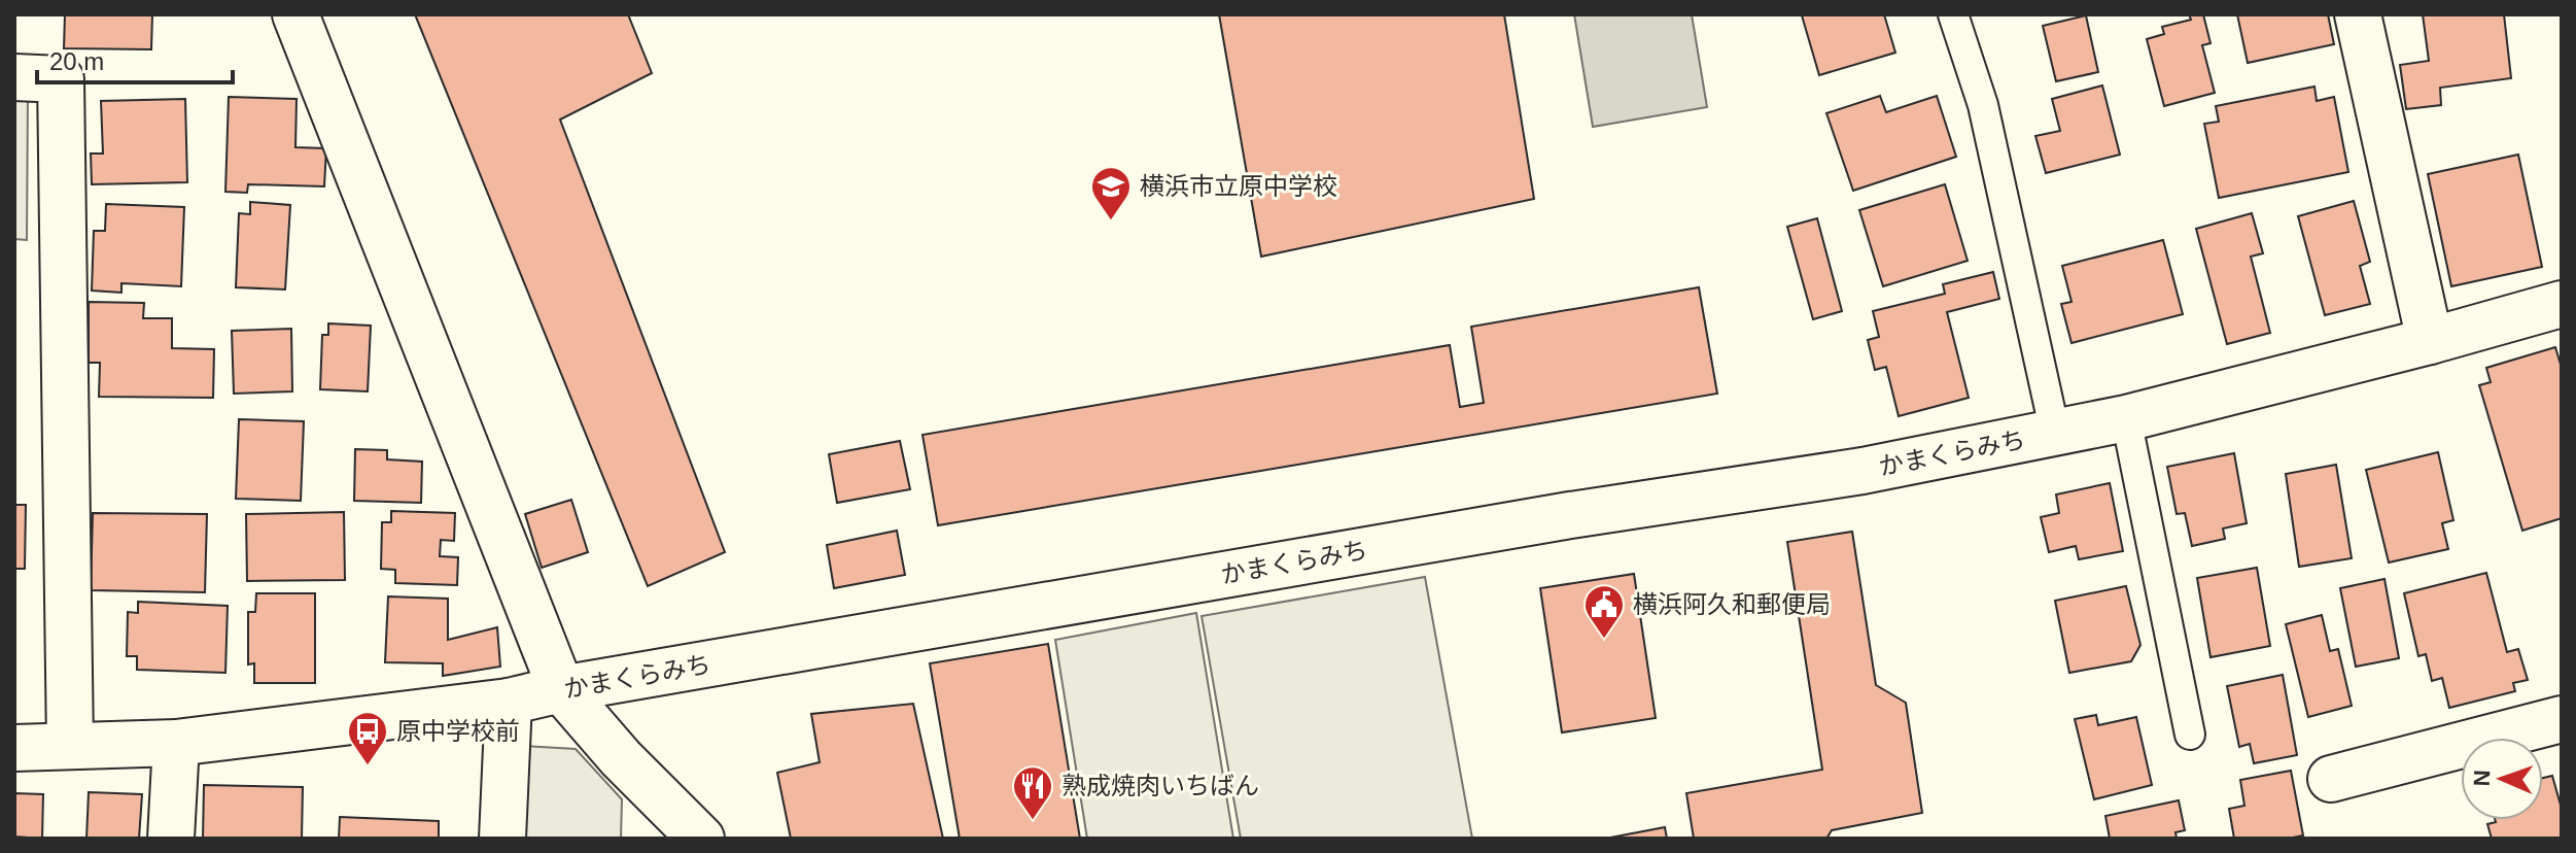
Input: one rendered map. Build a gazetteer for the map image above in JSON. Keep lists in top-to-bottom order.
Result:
{
  "streets": {
    "street": ["かまくらみち"]
  },
  "places": {
    "school or university": ["横浜市立原中学校"],
    "public building": ["横浜阿久和郵便局"],
    "bus stop": ["原中学校前"],
    "restaurant": ["熟成焼肉いちばん"]
  },
  "scale_bar": "20 m",
  "north": "left"
}
